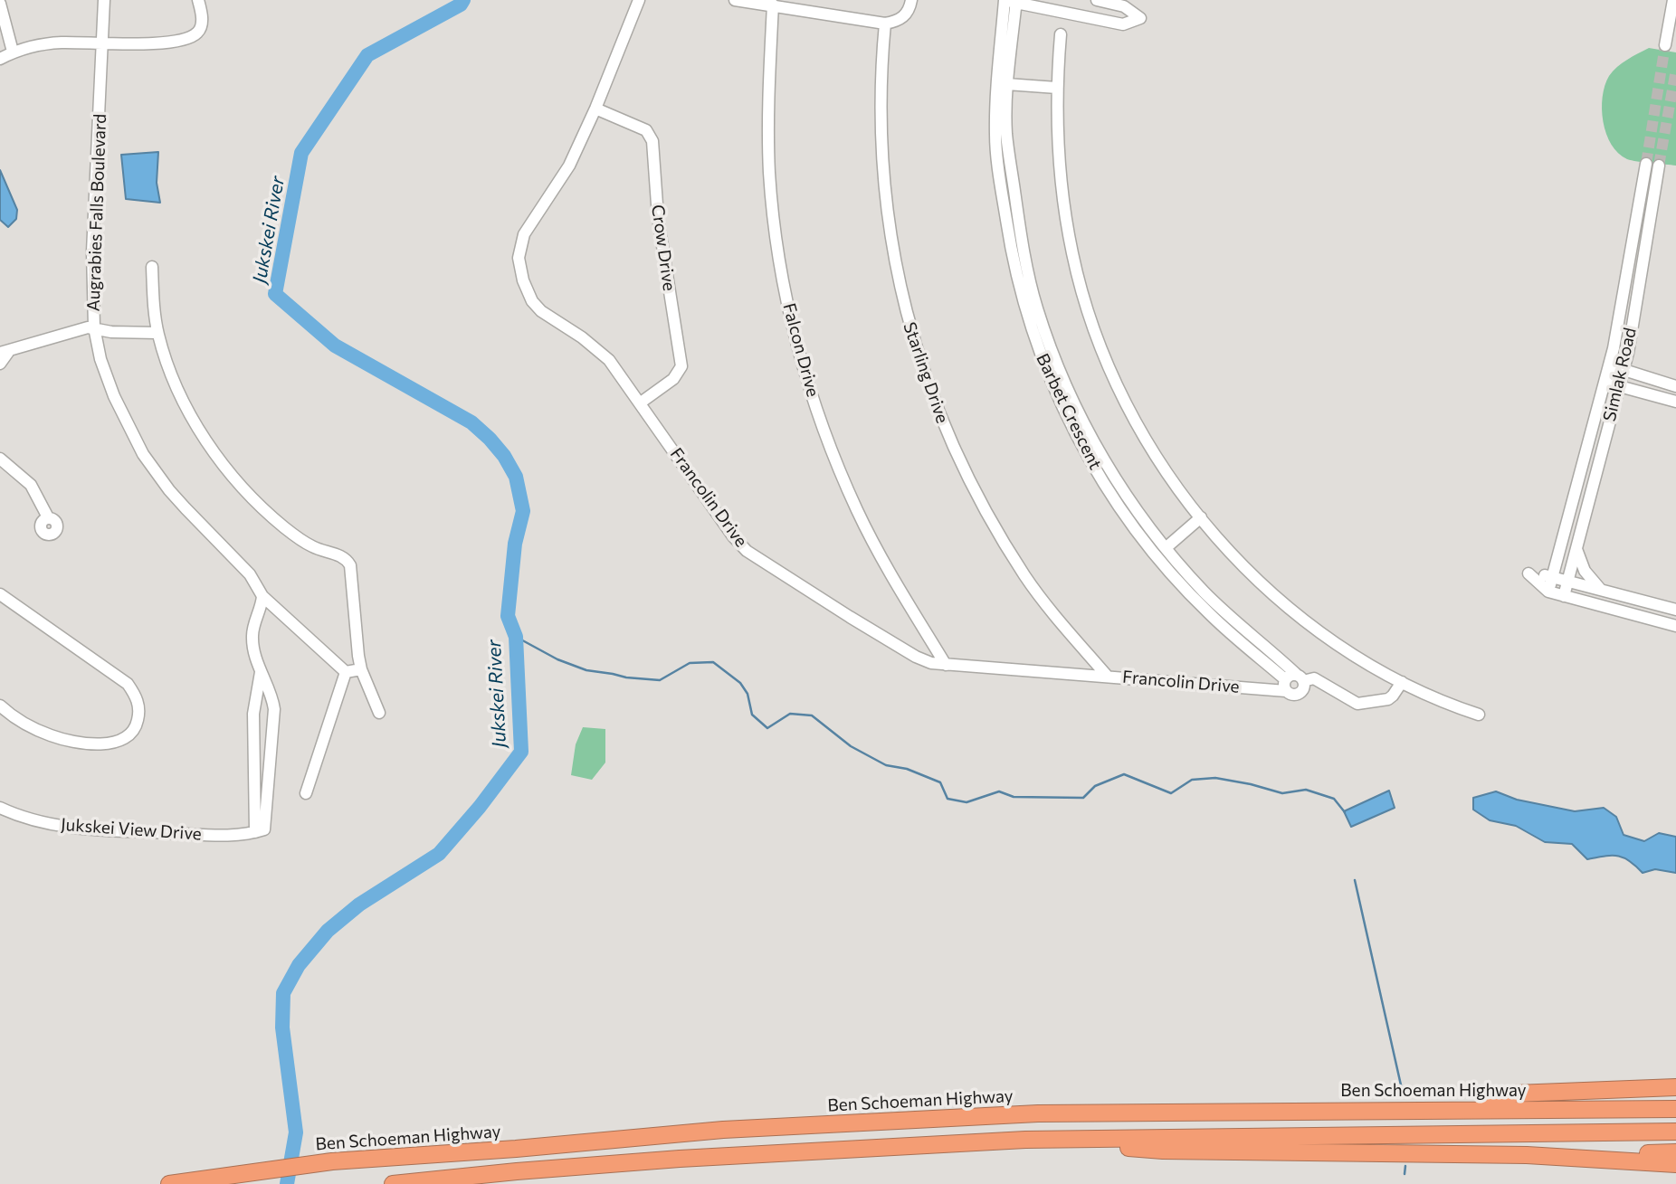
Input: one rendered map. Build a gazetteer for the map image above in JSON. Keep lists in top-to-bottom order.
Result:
{
  "streets": {
    "highway": ["Ben Schoeman Highway"],
    "street": [
      "Augrabies Falls Boulevard",
      "Crow Drive",
      "Falcon Drive",
      "Starling Drive",
      "Simlak Road",
      "Barbet Crescent",
      "Francolin Drive",
      "Jukskei View Drive"
    ]
  },
  "crossings": [
    ["Crow Drive", "Francolin Drive"],
    ["Falcon Drive", "Francolin Drive"],
    ["Starling Drive", "Francolin Drive"],
    ["Barbet Crescent", "Francolin Drive"]
  ],
  "water": ["Jukskei River"]
}
